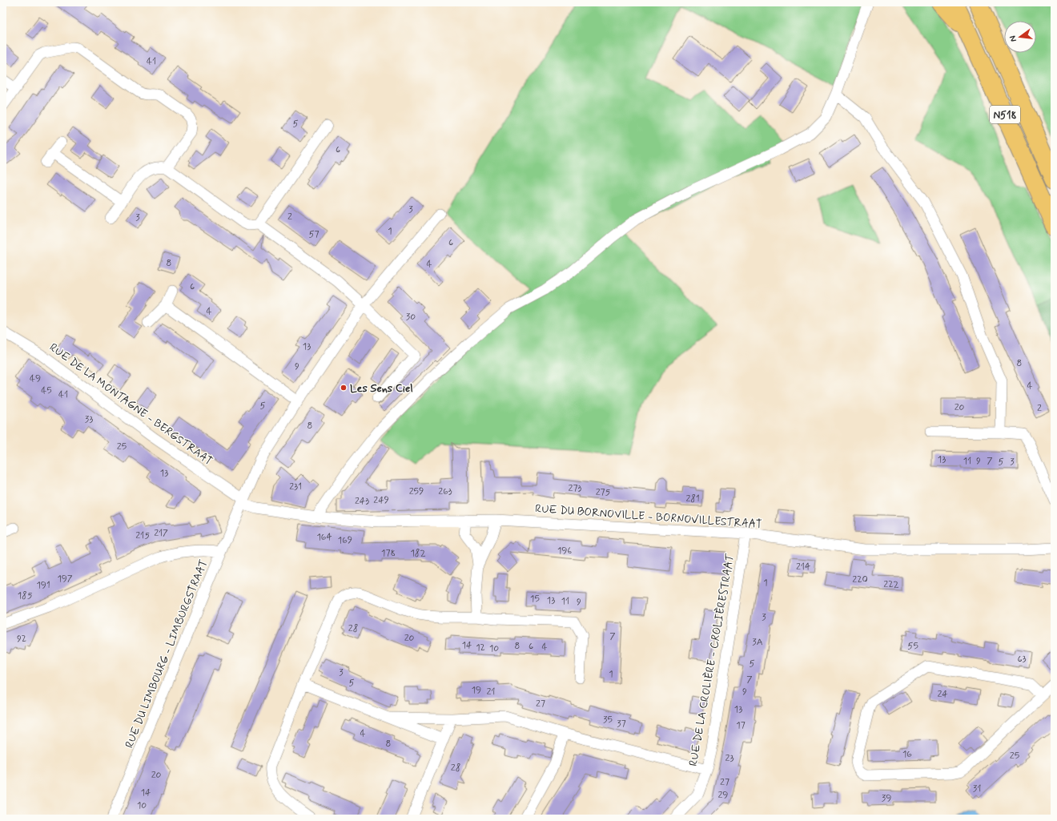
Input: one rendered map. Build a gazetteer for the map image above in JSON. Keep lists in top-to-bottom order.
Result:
{
  "streets": {
    "highway": ["N518"],
    "street": [
      "RUE DE LA MONTAGNE - BERGSTRAAT",
      "RUE DU BORNOVILLE - BORNOVILLESTRAAT",
      "RUE DU LIMBOURG - LIMBURGSTRAAT",
      "RUE DE LA CROLIÈRE - CROLIÈRESTRAAT"
    ]
  },
  "crossings": [
    ["RUE DE LA MONTAGNE - BERGSTRAAT", "RUE DU BORNOVILLE - BORNOVILLESTRAAT"],
    ["RUE DE LA MONTAGNE - BERGSTRAAT", "RUE DU LIMBOURG - LIMBURGSTRAAT"],
    ["RUE DU BORNOVILLE - BORNOVILLESTRAAT", "RUE DU LIMBOURG - LIMBURGSTRAAT"],
    ["RUE DU BORNOVILLE - BORNOVILLESTRAAT", "RUE DE LA CROLIÈRE - CROLIÈRESTRAAT"]
  ],
  "places": ["Les Sens Ciel"],
  "house_numbers": [
    "41",
    "5",
    "6",
    "3",
    "2",
    "3",
    "1",
    "57",
    "6",
    "8",
    "4",
    "6",
    "4",
    "30",
    "13",
    "8",
    "9",
    "49",
    "4",
    "45",
    "41",
    "5",
    "20",
    "2",
    "33",
    "8",
    "25",
    "13",
    "11",
    "9",
    "7",
    "5",
    "3",
    "13",
    "231",
    "273",
    "259",
    "263",
    "275",
    "281",
    "249",
    "243",
    "217",
    "215",
    "164",
    "169",
    "196",
    "178",
    "182",
    "214",
    "197",
    "220",
    "1",
    "222",
    "191",
    "185",
    "15",
    "13",
    "11",
    "9",
    "3",
    "28",
    "7",
    "20",
    "92",
    "3A",
    "14",
    "8",
    "6",
    "55",
    "4",
    "12",
    "10",
    "63",
    "5",
    "3",
    "1",
    "7",
    "5",
    "19",
    "21",
    "9",
    "24",
    "27",
    "13",
    "35",
    "37",
    "17",
    "4",
    "8",
    "16",
    "25",
    "23",
    "28",
    "20",
    "27",
    "31",
    "14",
    "29",
    "39",
    "10"
  ],
  "north": "left"
}
